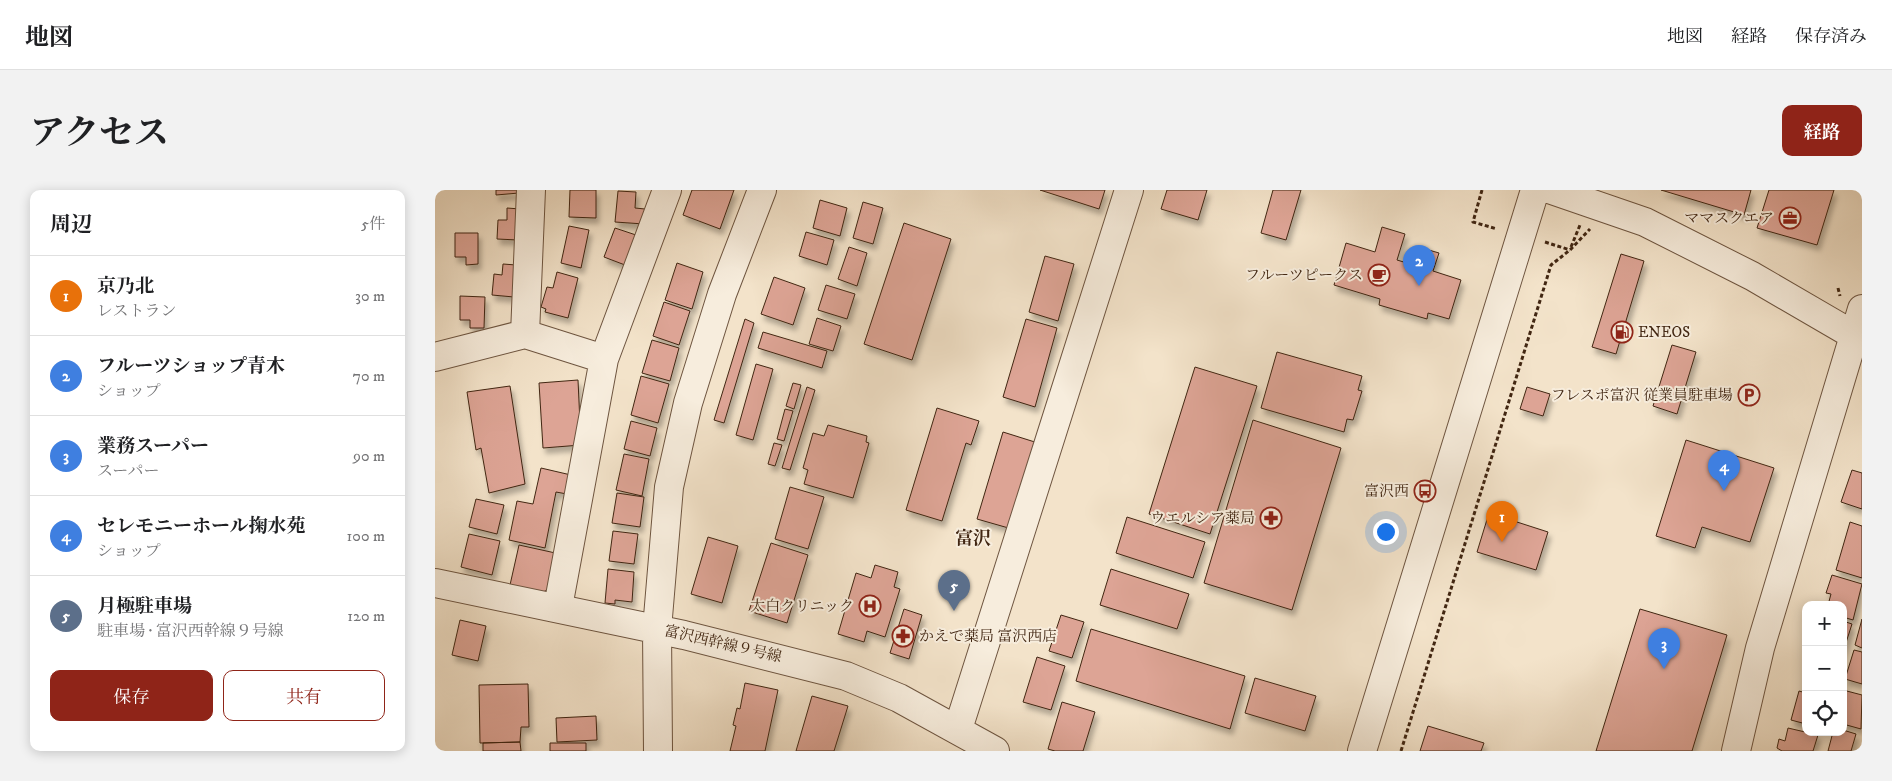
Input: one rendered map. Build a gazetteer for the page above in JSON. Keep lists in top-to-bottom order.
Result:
{
  "streets": {
    "street": ["富沢西幹線９号線"]
  },
  "districts": ["富沢"],
  "places": {
    "office": ["ママスクエア"],
    "cafe": ["フルーツピークス"],
    "fuel station": ["ENEOS"],
    "parking": ["フレスポ富沢 従業員駐車場"],
    "bus stop": ["富沢西"],
    "pharmacy": ["ウエルシア薬局", "かえで薬局 富沢西店"],
    "hospital": ["太白クリニック"]
  },
  "page": {
    "header": "地図",
    "nav": ["地図", "経路", "保存済み"],
    "title": "アクセス",
    "buttons": [
      "経路",
      ["保存", "共有"]
    ],
    "heading": ["周辺", "5件"],
    "pins": [
      "2",
      "4",
      "1",
      "5",
      "3"
    ],
    "list": [
      {
        "mark": "1",
        "name": "京乃北",
        "note": "レストラン",
        "value": "30 m"
      },
      {
        "mark": "2",
        "name": "フルーツショップ青木",
        "note": "ショップ",
        "value": "70 m"
      },
      {
        "mark": "3",
        "name": "業務スーパー",
        "note": "スーパー",
        "value": "90 m"
      },
      {
        "mark": "4",
        "name": "セレモニーホール掬水苑",
        "note": "ショップ",
        "value": "100 m"
      },
      {
        "mark": "5",
        "name": "月極駐車場",
        "note": "駐車場 · 富沢西幹線９号線",
        "value": "120 m"
      }
    ],
    "map_buttons": ["+", "−"]
  }
}
